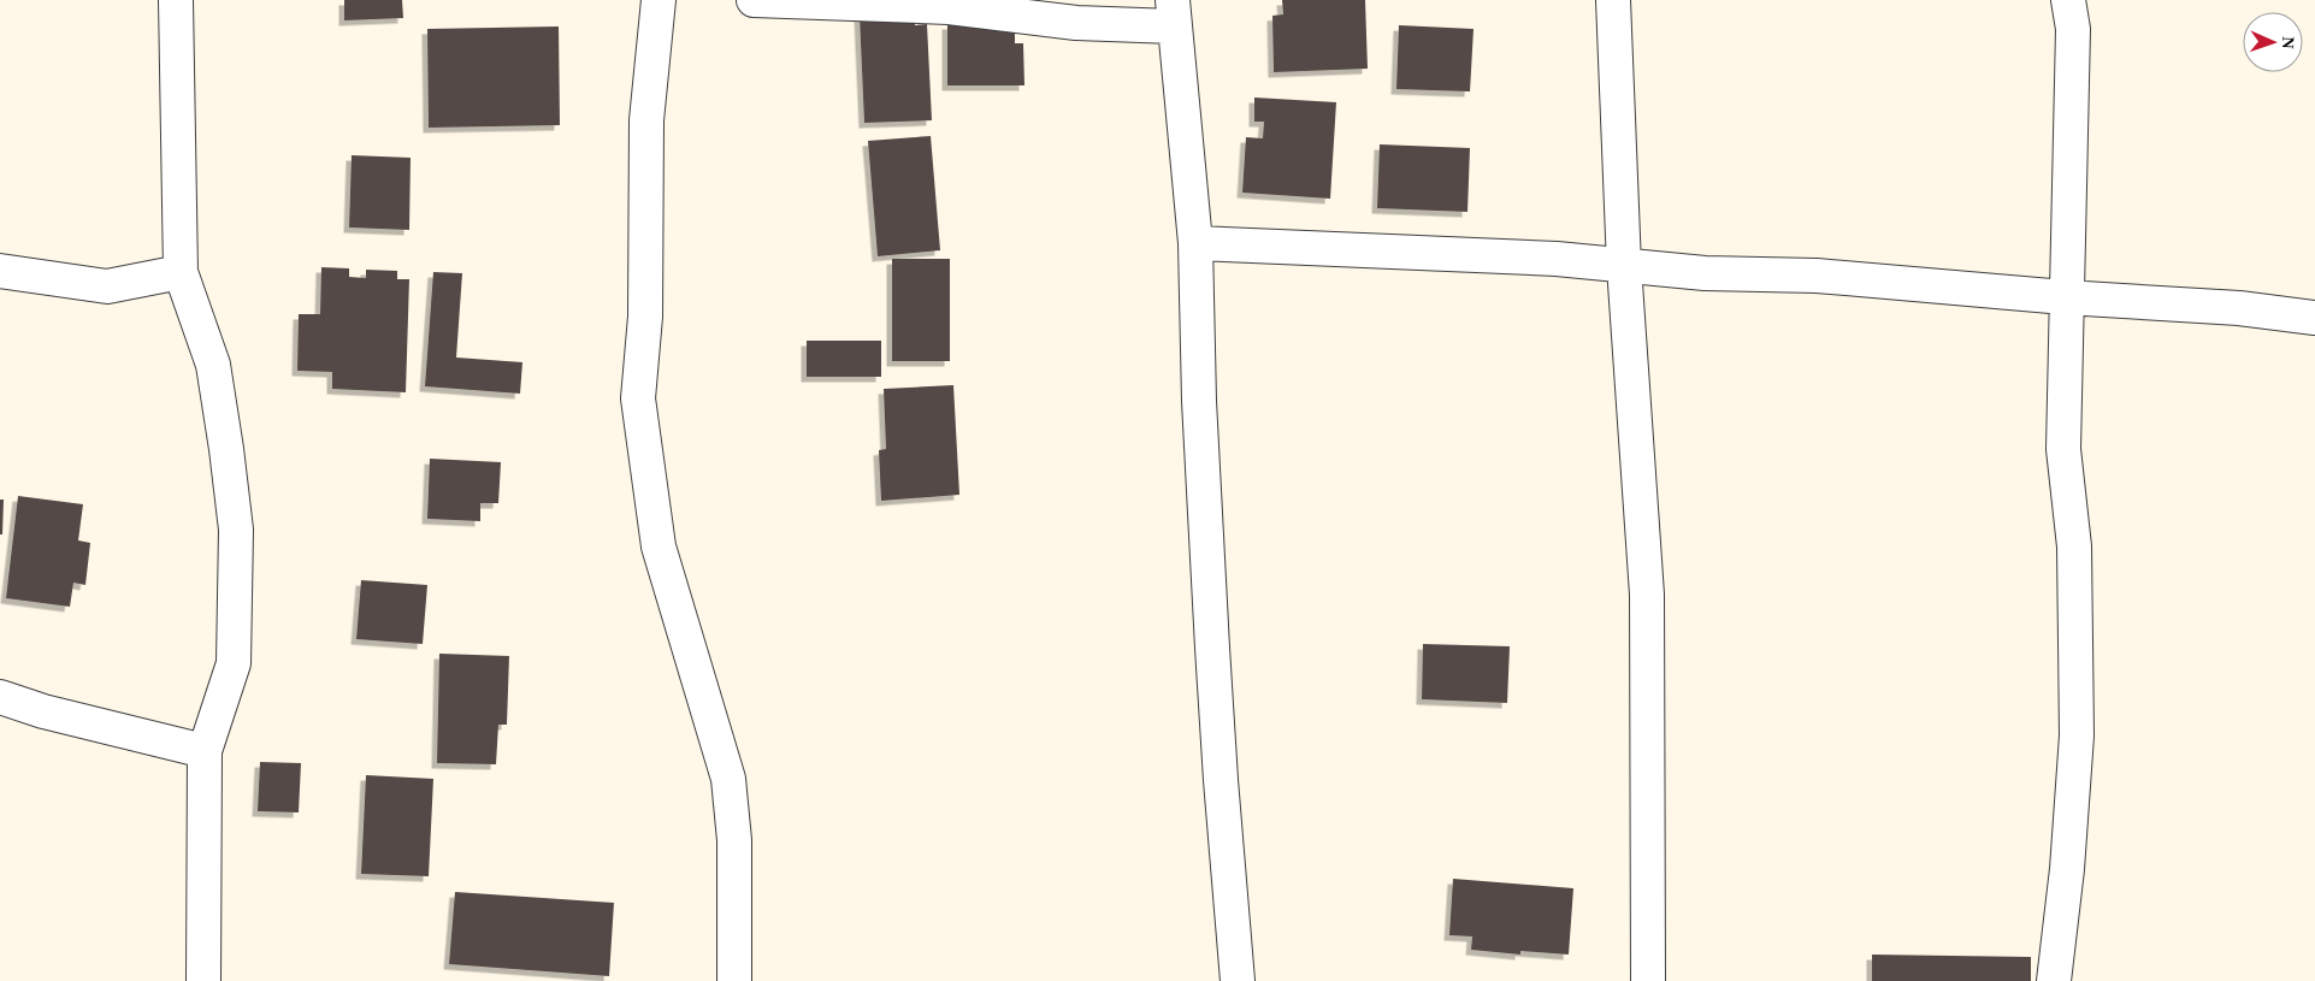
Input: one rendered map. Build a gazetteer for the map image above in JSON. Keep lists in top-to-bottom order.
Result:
{
  "north": "right"
}
